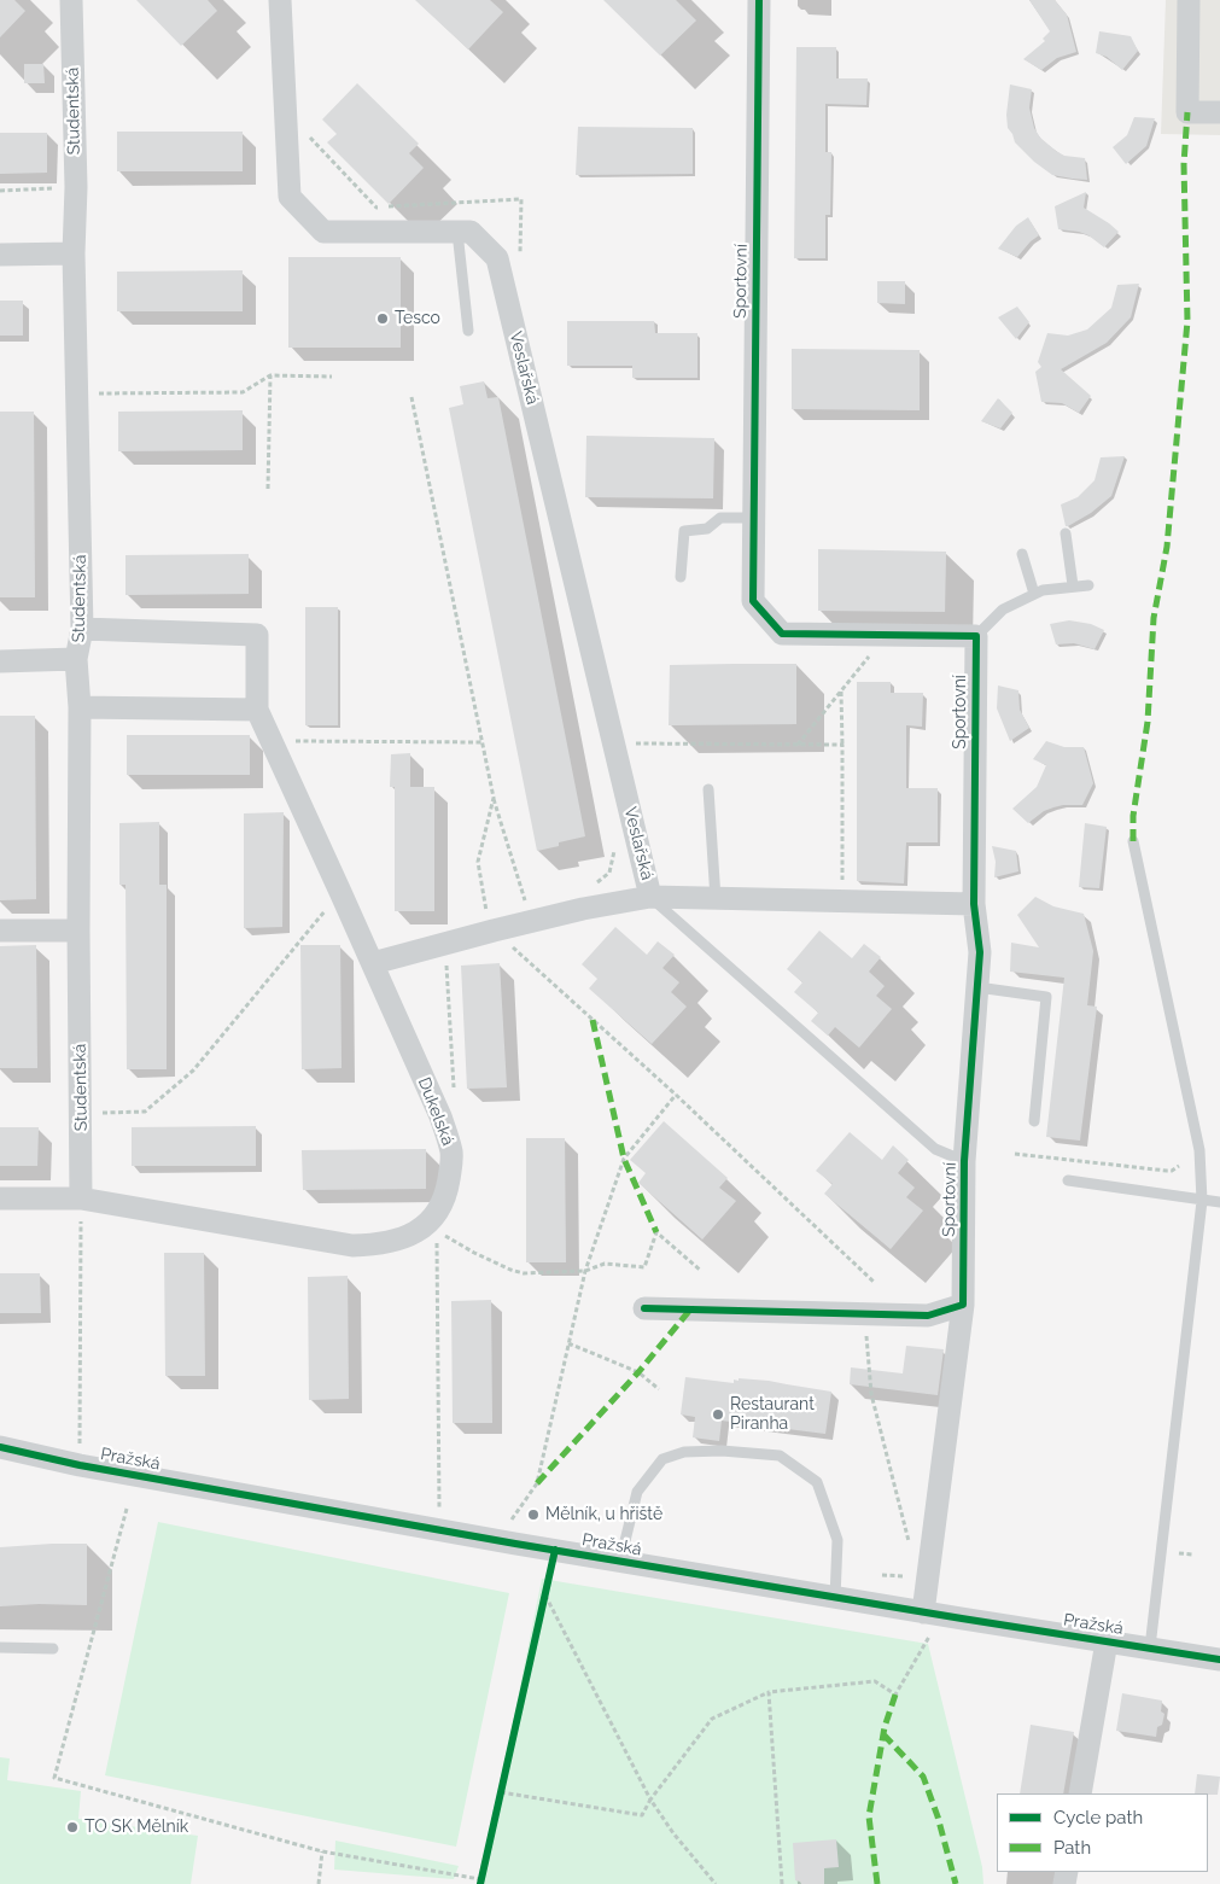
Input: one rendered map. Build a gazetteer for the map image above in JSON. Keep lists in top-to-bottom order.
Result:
{
  "streets": {
    "street": [
      "Studentská",
      "Sportovní",
      "Veslařská",
      "Dukelská",
      "Pražská"
    ]
  },
  "crossings": [
    ["Studentská", "Dukelská"],
    ["Sportovní", "Pražská"]
  ],
  "places": [
    "Tesco",
    "Restaurant Piranha",
    "Mělník, u hřiště",
    "TO SK Mělník"
  ],
  "legend": ["Cycle path", "Path"]
}
